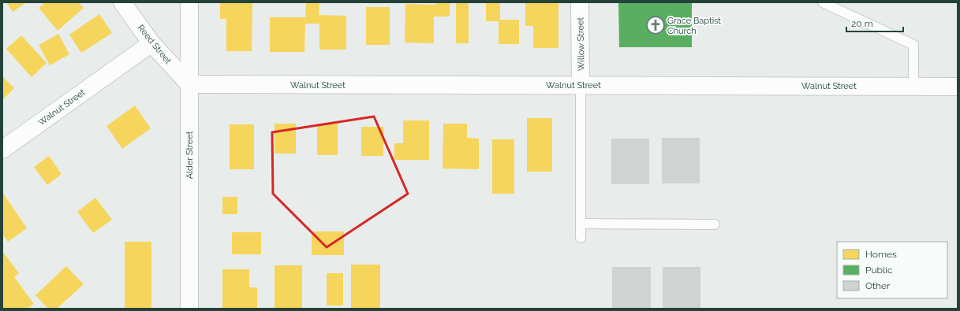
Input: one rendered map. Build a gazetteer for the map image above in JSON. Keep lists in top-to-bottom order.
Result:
{
  "streets": {
    "street": [
      "Reed Street",
      "Willow Street",
      "Walnut Street",
      "Alder Street"
    ]
  },
  "crossings": [
    ["Reed Street", "Walnut Street"],
    ["Reed Street", "Alder Street"],
    ["Willow Street", "Walnut Street"],
    ["Walnut Street", "Alder Street"]
  ],
  "places": {
    "church": ["Grace Baptist Church"]
  },
  "legend": ["Homes", "Public", "Other"],
  "scale_bar": "20 m"
}
